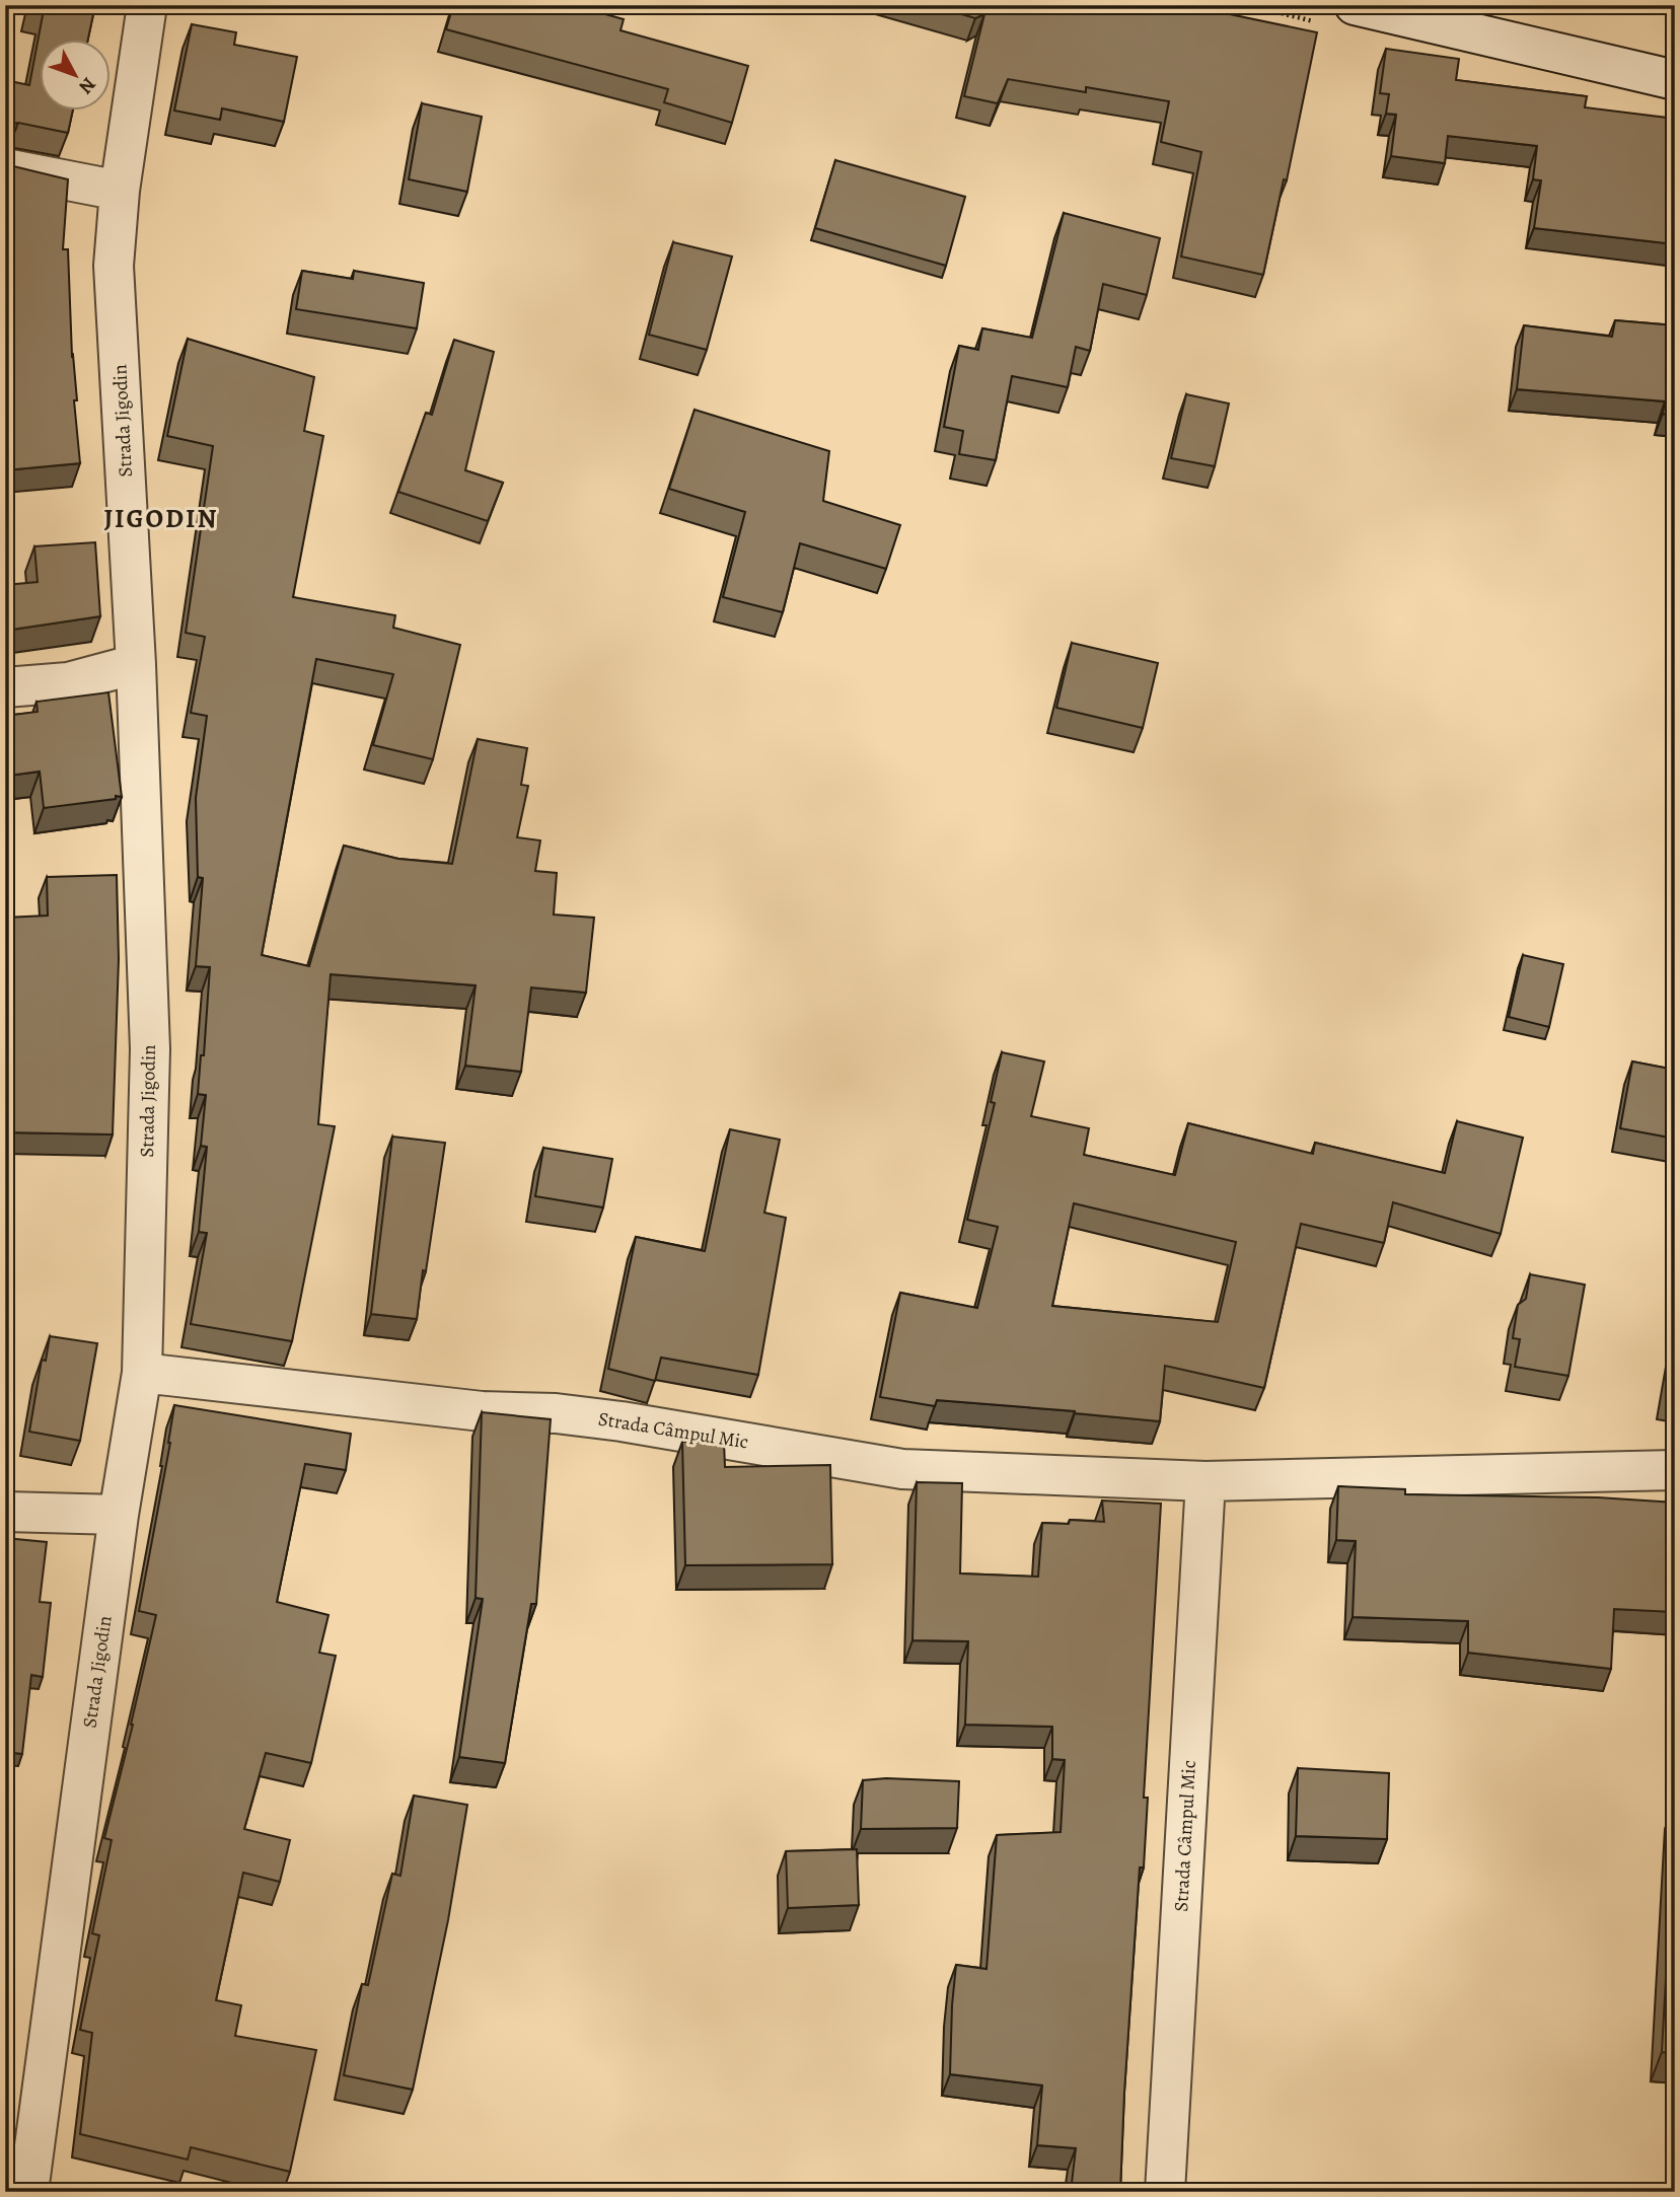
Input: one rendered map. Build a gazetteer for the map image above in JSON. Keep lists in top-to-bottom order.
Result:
{
  "streets": {
    "street": ["Strada Jigodin", "Strada Câmpul Mic"]
  },
  "crossings": [
    ["Strada Jigodin", "Strada Câmpul Mic"]
  ],
  "districts": ["JIGODIN"],
  "north": "bottom right"
}
